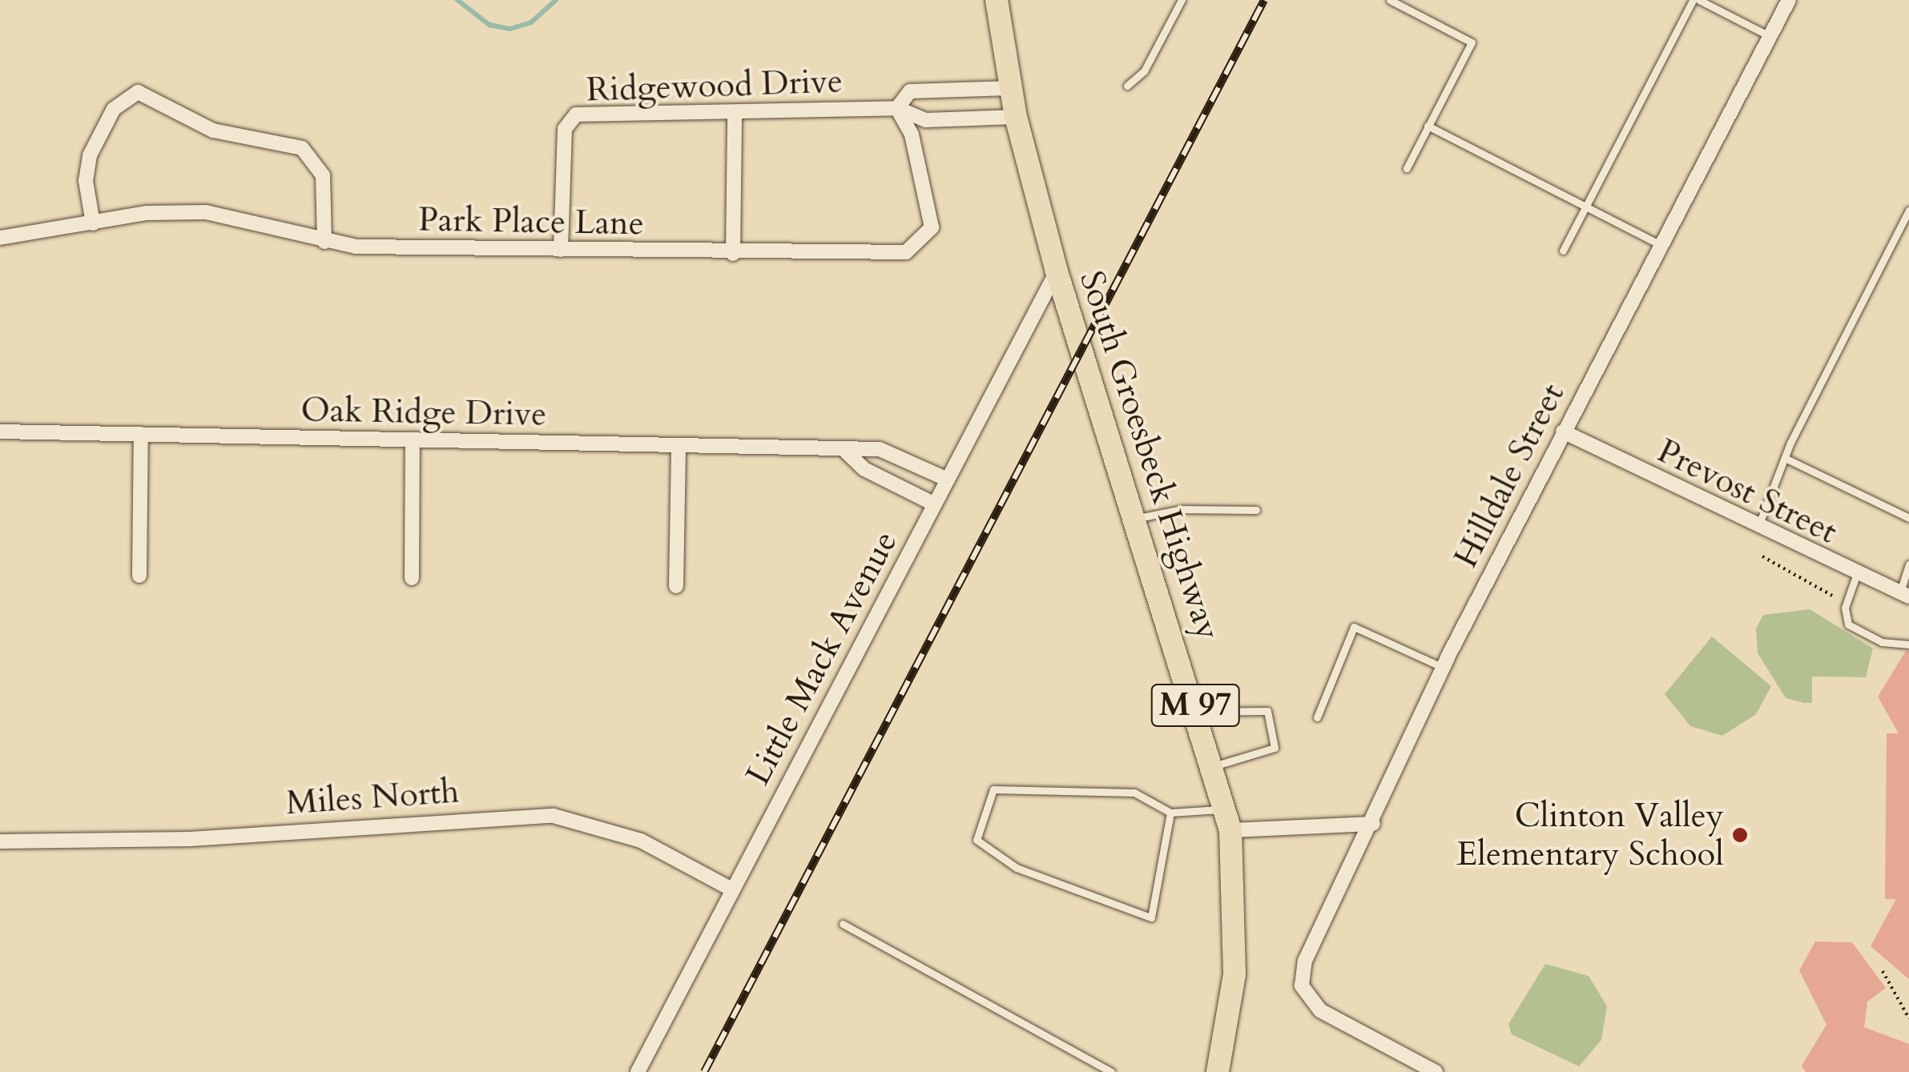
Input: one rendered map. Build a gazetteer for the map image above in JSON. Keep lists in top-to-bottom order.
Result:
{
  "streets": {
    "main road": ["South Groesbeck Highway", "M 97"],
    "street": [
      "Ridgewood Drive",
      "Park Place Lane",
      "Oak Ridge Drive",
      "Hilldale Street",
      "Prevost Street",
      "Little Mack Avenue",
      "Miles North"
    ]
  },
  "crossings": [
    ["Ridgewood Drive", "Park Place Lane"],
    ["Ridgewood Drive", "South Groesbeck Highway"],
    ["Oak Ridge Drive", "Little Mack Avenue"],
    ["South Groesbeck Highway", "Little Mack Avenue"],
    ["Hilldale Street", "Prevost Street"],
    ["Little Mack Avenue", "Miles North"]
  ],
  "places": ["Clinton Valley Elementary School"]
}
